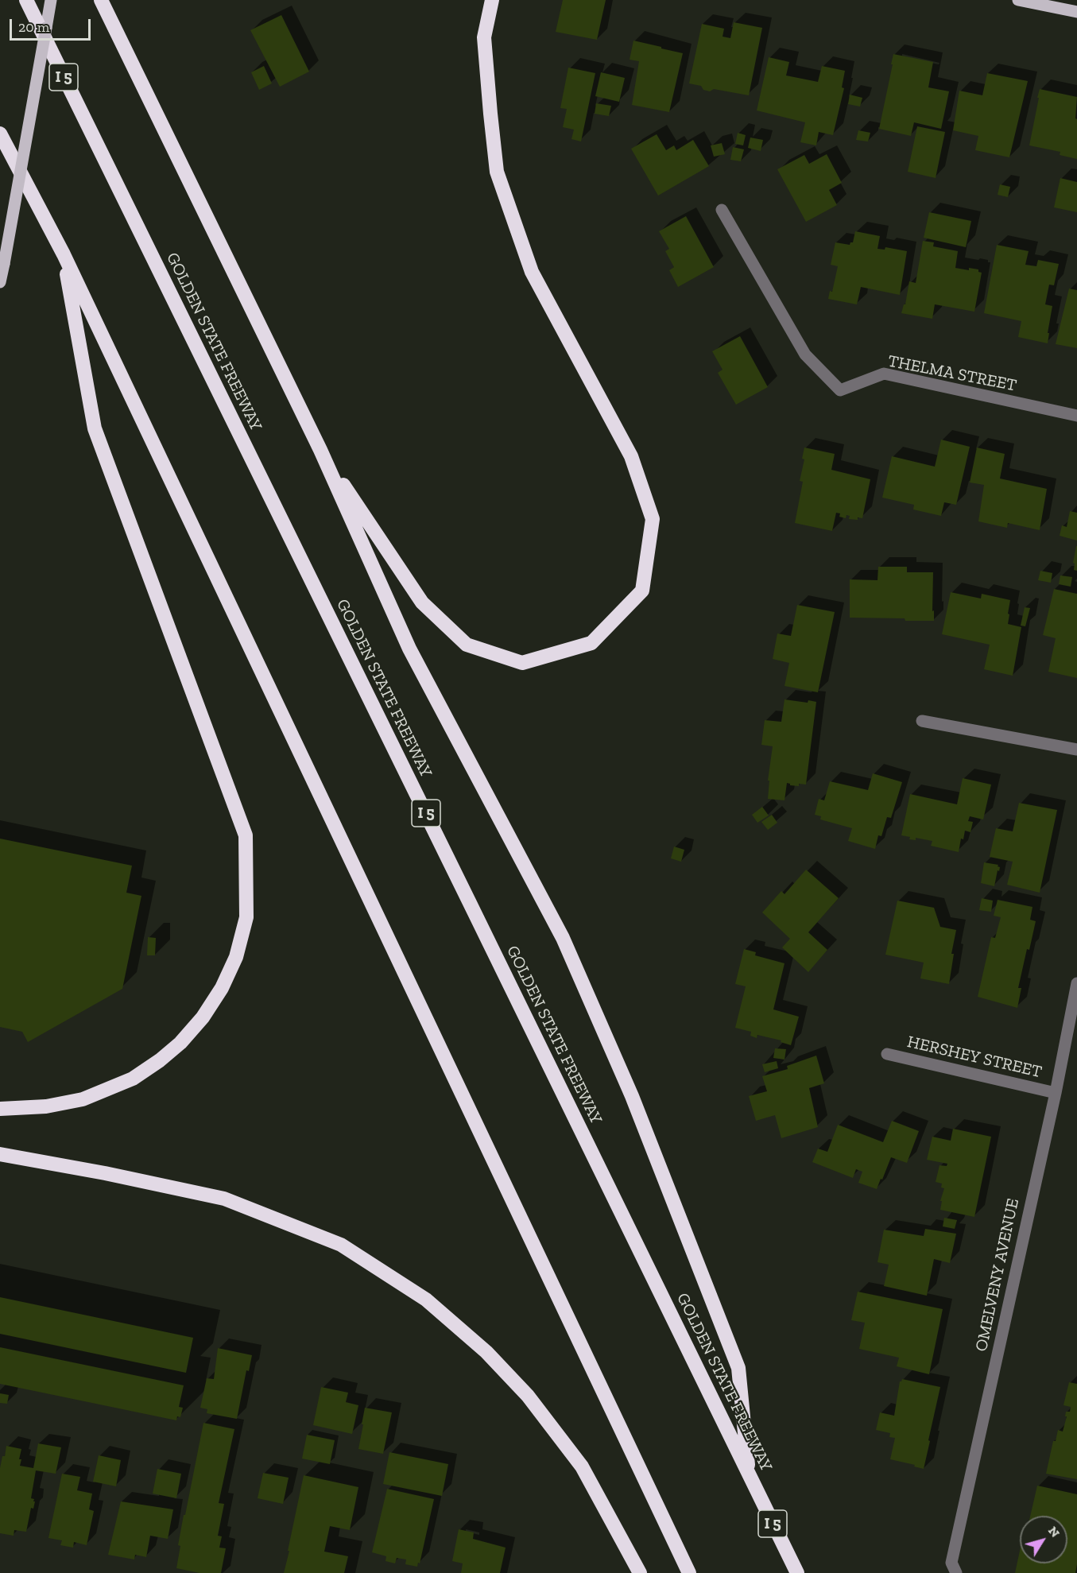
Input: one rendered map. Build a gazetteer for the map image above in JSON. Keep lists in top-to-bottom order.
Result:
{
  "streets": {
    "highway": ["I 5", "GOLDEN STATE FREEWAY"],
    "street": ["THELMA STREET", "HERSHEY STREET", "OMELVENY AVENUE"]
  },
  "crossings": [
    ["HERSHEY STREET", "OMELVENY AVENUE"]
  ],
  "scale_bar": "20 m",
  "north": "top right"
}
